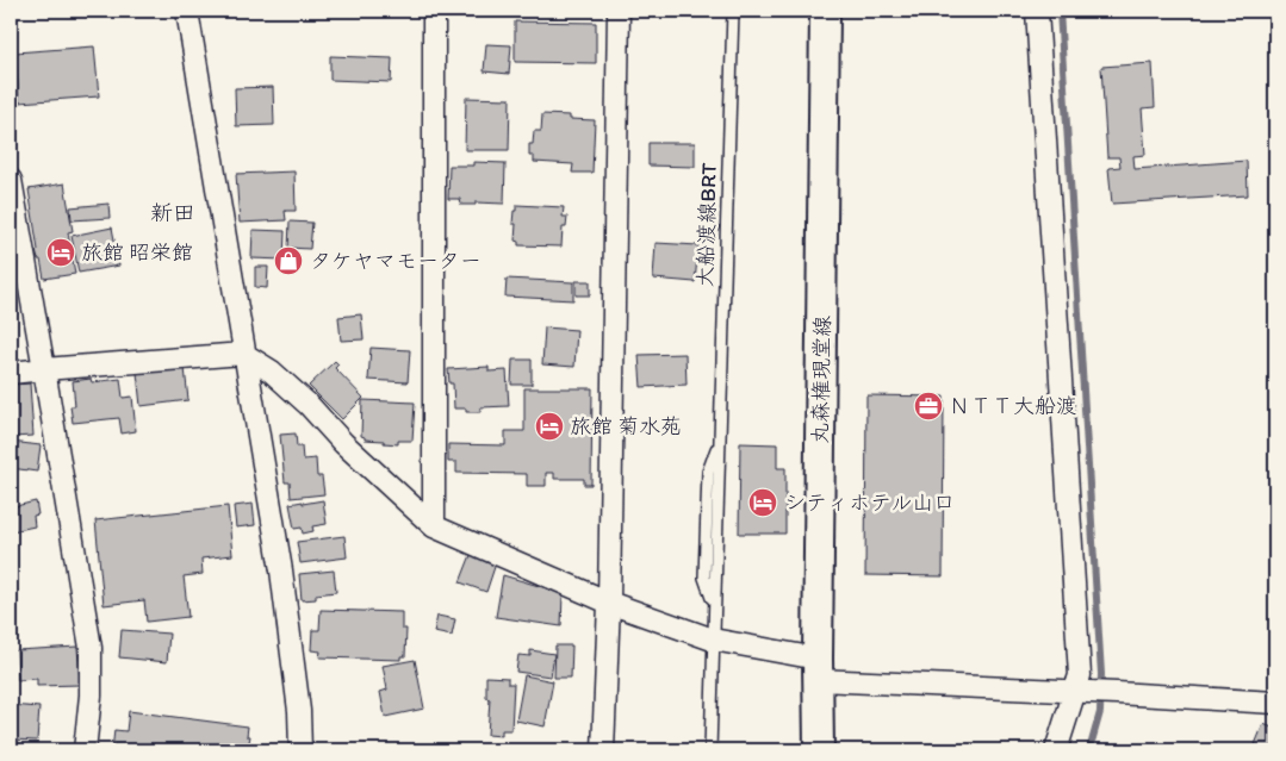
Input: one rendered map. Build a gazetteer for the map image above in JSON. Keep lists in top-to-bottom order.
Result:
{
  "streets": {
    "main road": ["丸森権現堂線"],
    "lane": ["大船渡線BRT"]
  },
  "districts": ["新田"],
  "places": {
    "hotel": ["旅館 昭栄館", "旅館 菊水苑", "シティホテル山口"],
    "shop": ["タケヤマモーター"],
    "office": ["ＮＴＴ大船渡"]
  }
}
